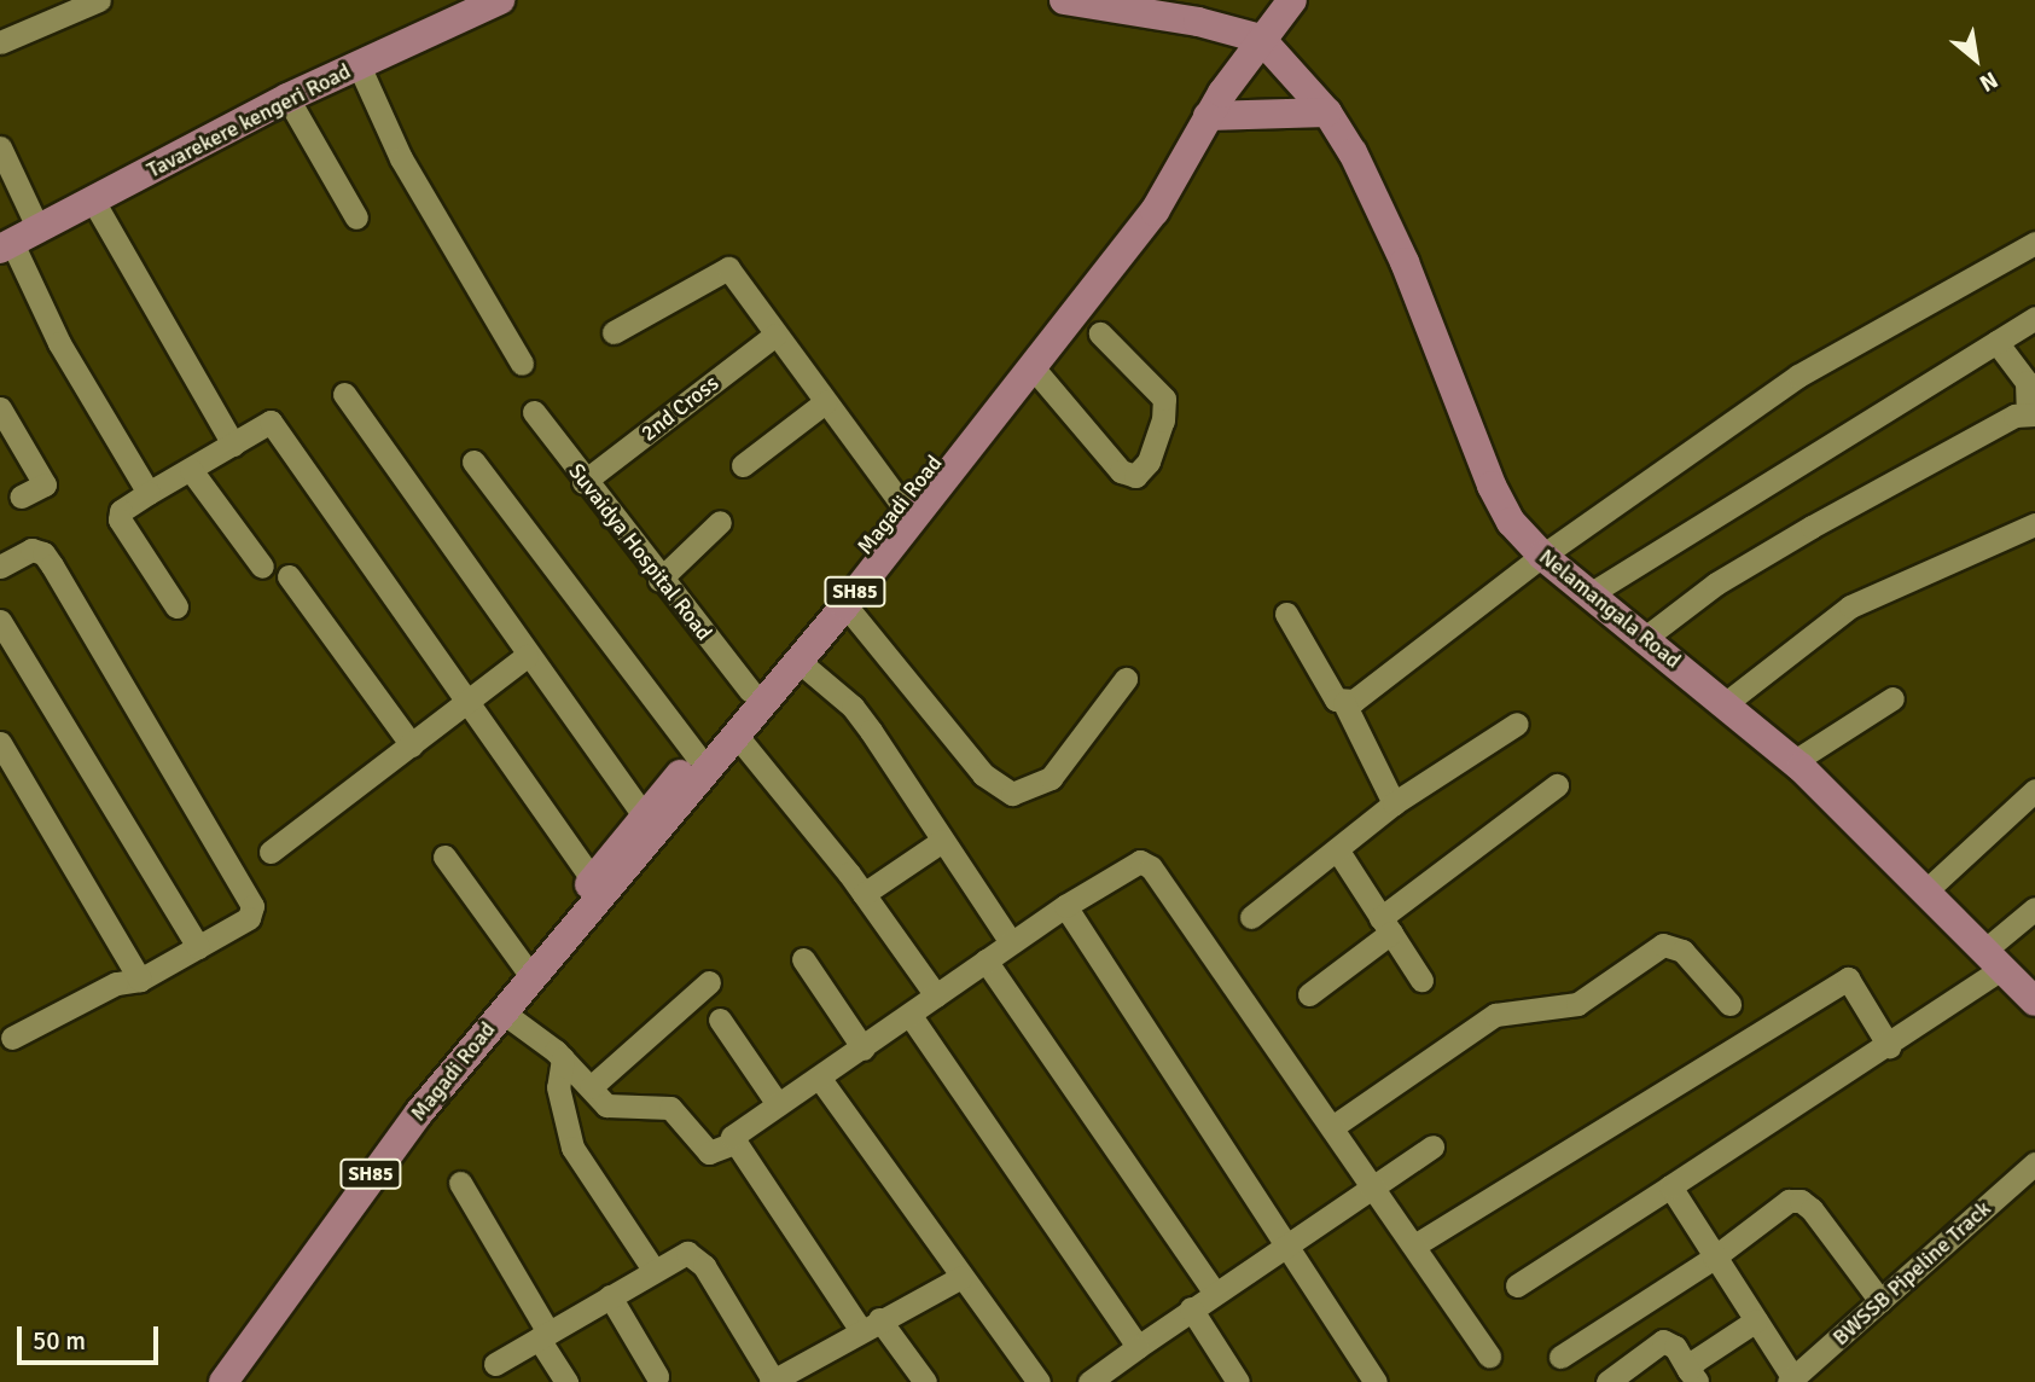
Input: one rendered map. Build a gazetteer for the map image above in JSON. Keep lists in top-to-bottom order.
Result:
{
  "streets": {
    "main road": [
      "Tavarekere kengeri Road",
      "Magadi Road",
      "SH85",
      "Nelamangala Road"
    ],
    "street": ["2nd Cross", "Suvaidya Hospital Road", "BWSSB Pipeline Track"]
  },
  "crossings": [
    ["2nd Cross", "Suvaidya Hospital Road"],
    ["Magadi Road", "Suvaidya Hospital Road"],
    ["Magadi Road", "Nelamangala Road"]
  ],
  "scale_bar": "50 m",
  "north": "bottom right"
}
